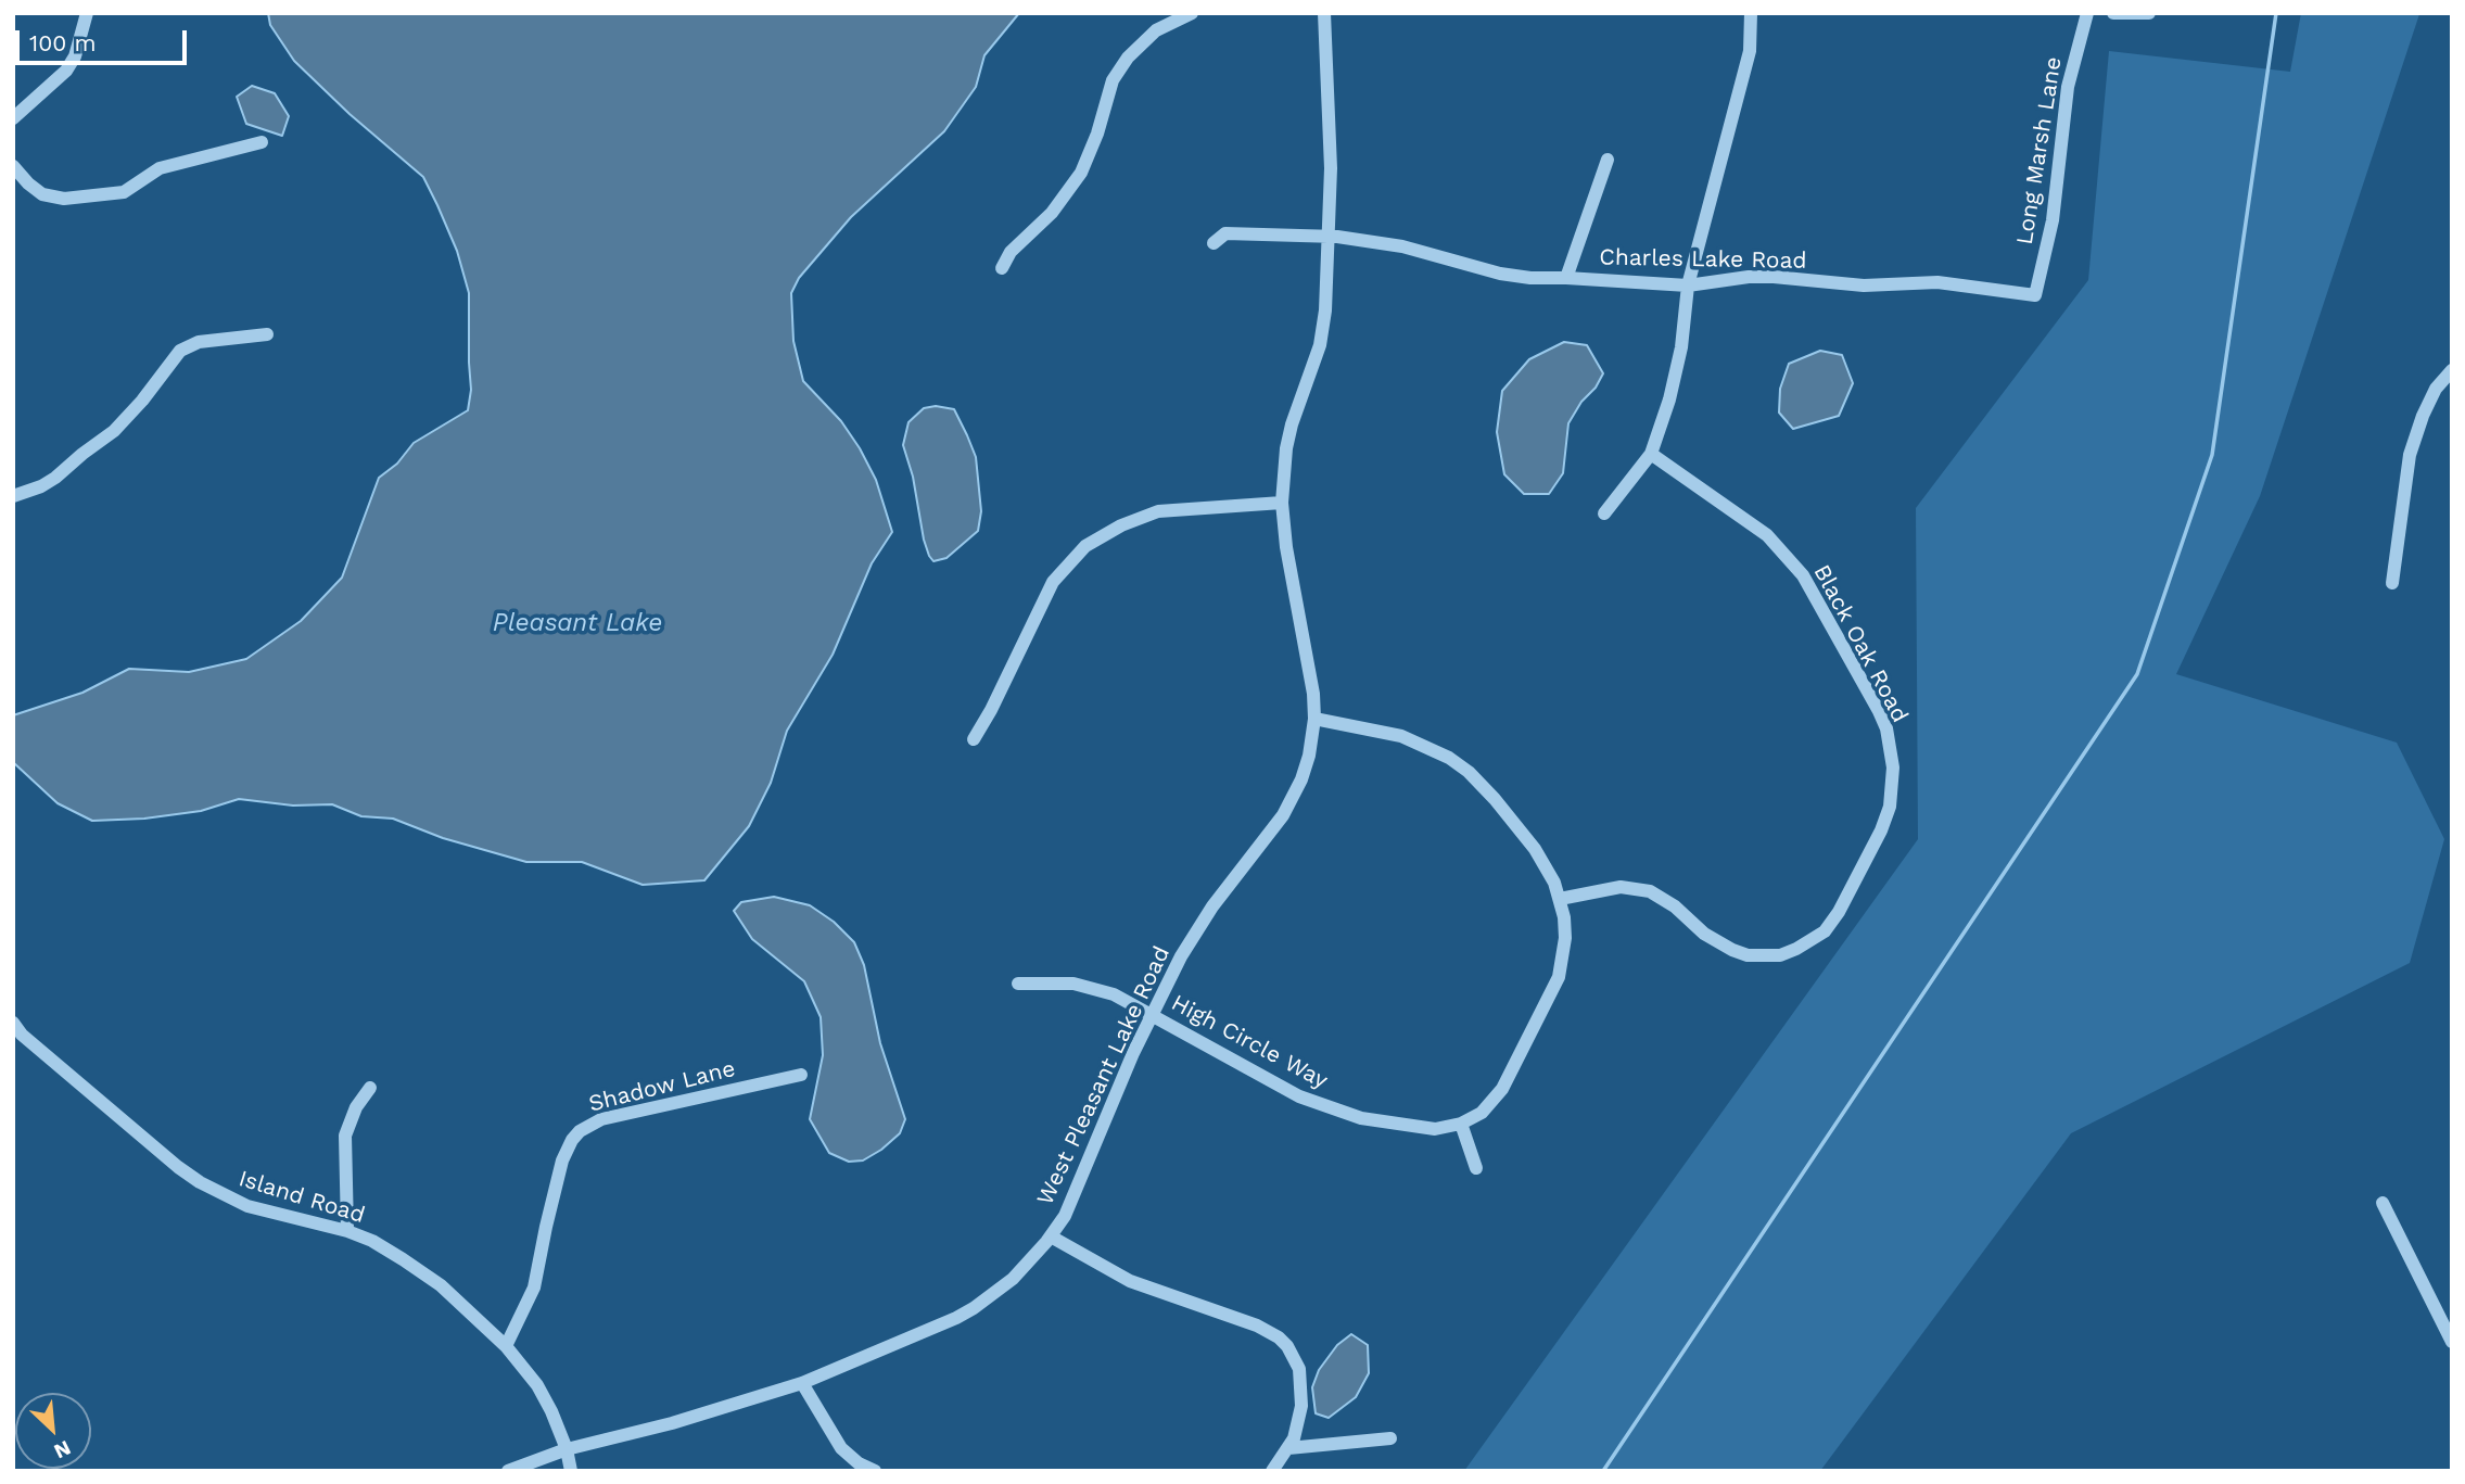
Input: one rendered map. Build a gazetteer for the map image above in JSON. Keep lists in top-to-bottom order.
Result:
{
  "streets": {
    "street": [
      "Long Marsh Lane",
      "Charles Lake Road",
      "Black Oak Road",
      "High Circle Way",
      "West Pleasant Lake Road",
      "Shadow Lane",
      "Island Road"
    ]
  },
  "crossings": [
    ["Long Marsh Lane", "Charles Lake Road"],
    ["Charles Lake Road", "West Pleasant Lake Road"],
    ["Black Oak Road", "High Circle Way"],
    ["High Circle Way", "West Pleasant Lake Road"],
    ["West Pleasant Lake Road", "Island Road"],
    ["Shadow Lane", "Island Road"]
  ],
  "water": ["Pleasant Lake"],
  "scale_bar": "100 m",
  "north": "bottom right"
}
